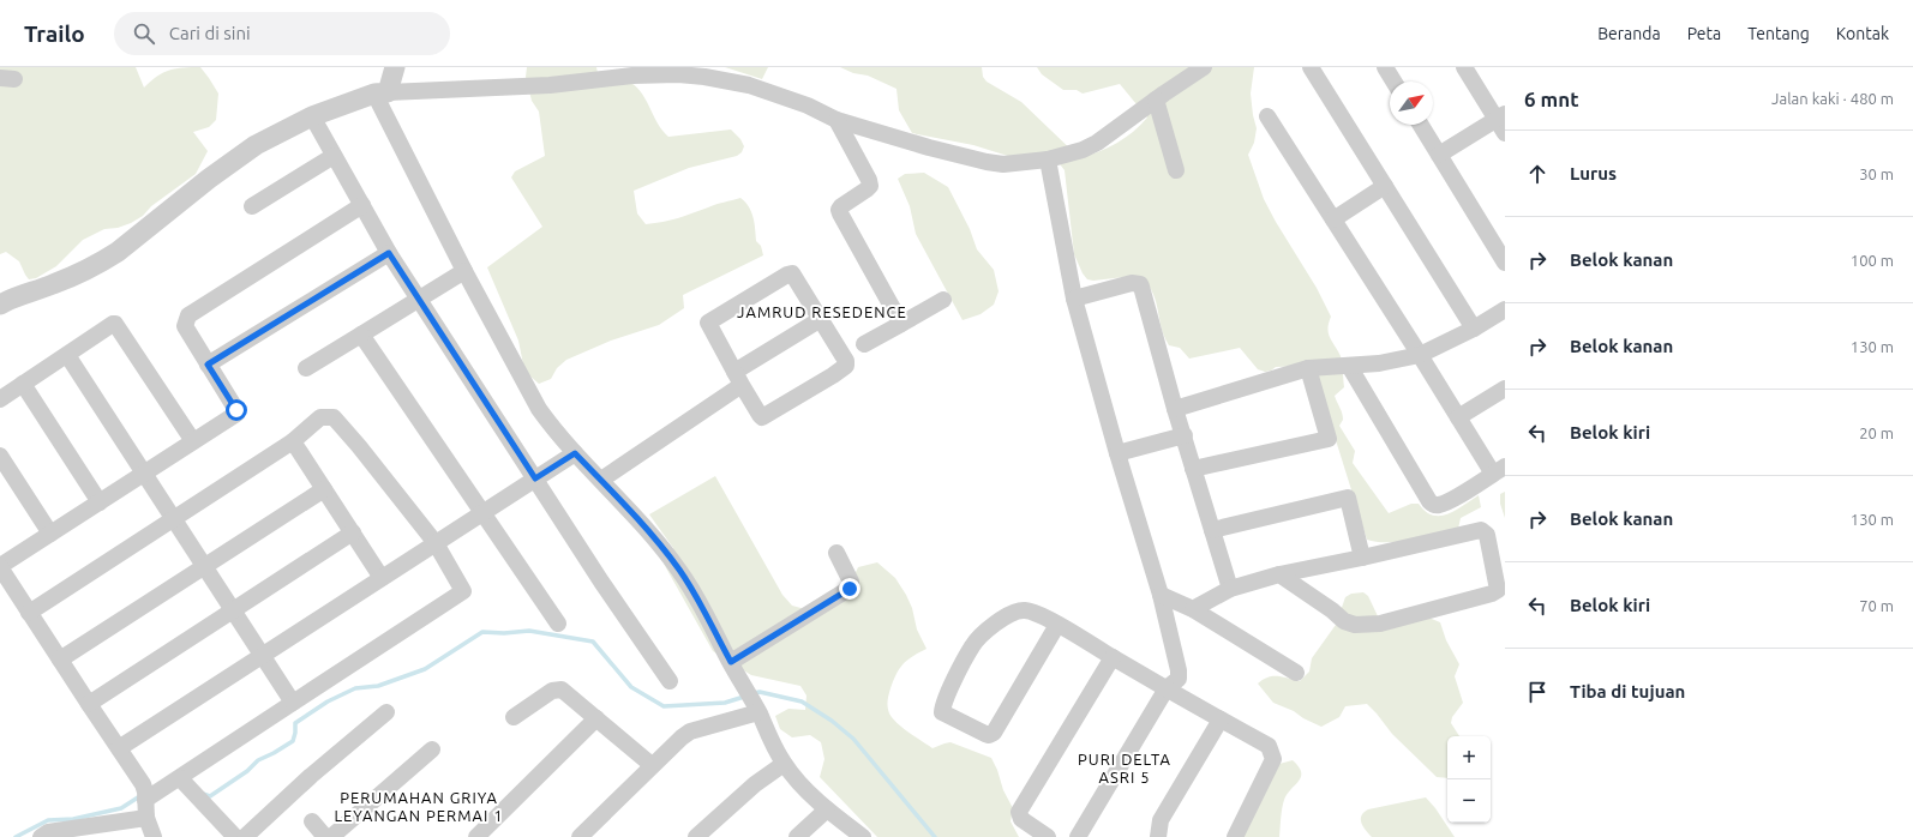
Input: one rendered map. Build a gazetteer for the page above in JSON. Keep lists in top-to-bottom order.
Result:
{
  "districts": ["JAMRUD RESEDENCE", "PURI DELTA ASRI 5", "PERUMAHAN GRIYA LEYANGAN PERMAI 1"],
  "north": "top right",
  "page": {
    "header": "Trailo",
    "search": "Cari di sini",
    "nav": [
      "Beranda",
      "Peta",
      "Tentang",
      "Kontak"
    ],
    "heading": ["6 mnt", "Jalan kaki · 480 m"],
    "list": [
      ["Lurus", "30 m"],
      ["Belok kanan", "100 m"],
      ["Belok kanan", "130 m"],
      ["Belok kiri", "20 m"],
      ["Belok kanan", "130 m"],
      ["Belok kiri", "70 m"],
      "Tiba di tujuan"
    ],
    "map_buttons": ["+", "−"]
  }
}
